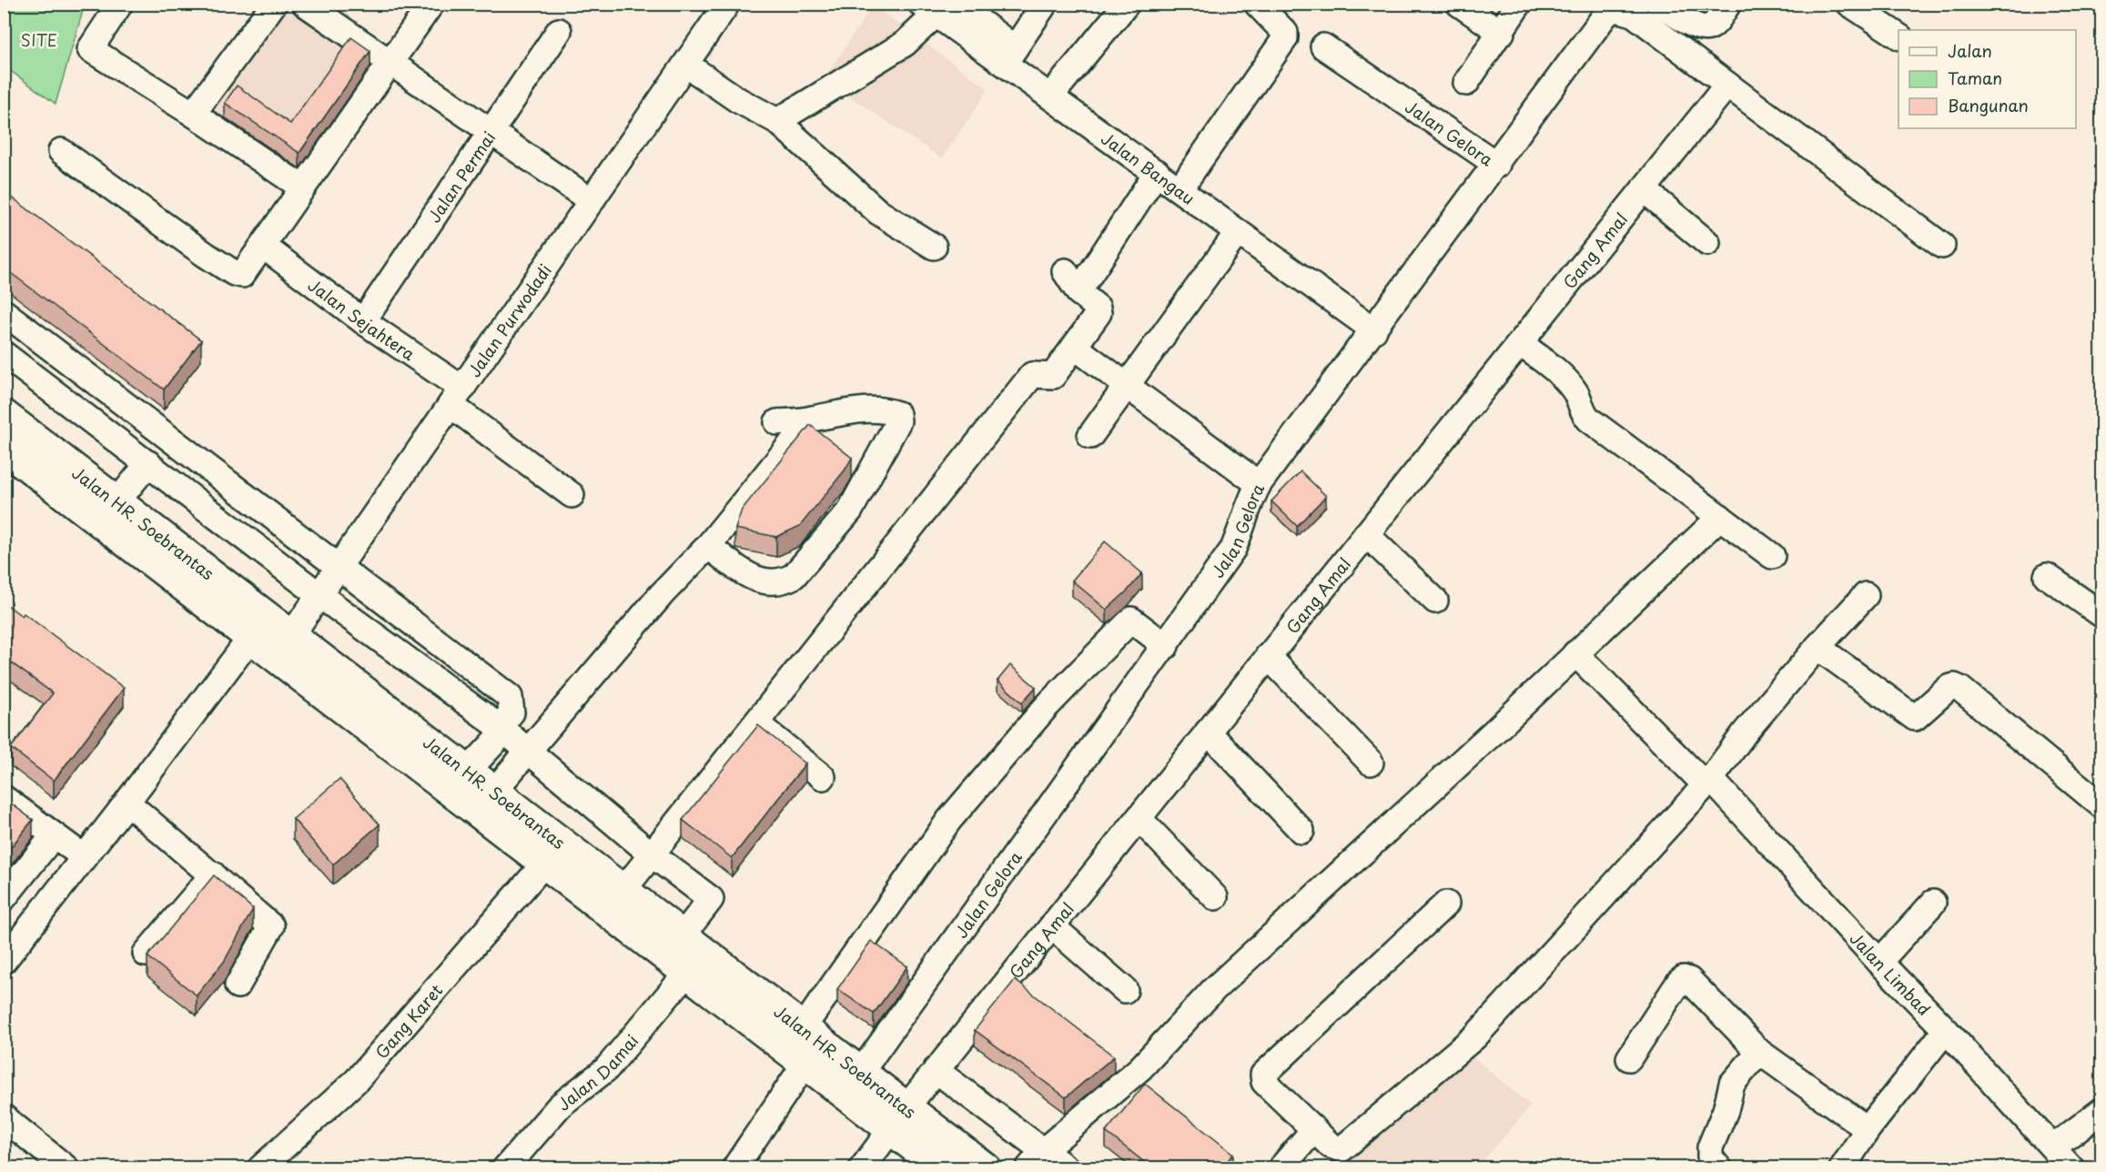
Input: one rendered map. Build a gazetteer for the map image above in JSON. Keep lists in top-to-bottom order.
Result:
{
  "streets": {
    "main road": ["Jalan HR. Soebrantas"],
    "street": [
      "Jalan Gelora",
      "Jalan Bangau",
      "Jalan Permai",
      "Gang Amal",
      "Jalan Sejahtera",
      "Jalan Purwodadi",
      "Jalan Limbad",
      "Gang Karet",
      "Jalan Damai"
    ]
  },
  "crossings": [
    ["Jalan Gelora", "Jalan Bangau"],
    ["Jalan Gelora", "Jalan HR. Soebrantas"],
    ["Jalan Permai", "Jalan Sejahtera"],
    ["Gang Amal", "Jalan HR. Soebrantas"],
    ["Jalan Sejahtera", "Jalan Purwodadi"],
    ["Jalan Purwodadi", "Jalan HR. Soebrantas"],
    ["Jalan HR. Soebrantas", "Gang Karet"],
    ["Jalan HR. Soebrantas", "Jalan Damai"]
  ],
  "parks": ["SITE"],
  "legend": ["Jalan", "Taman", "Bangunan"]
}
